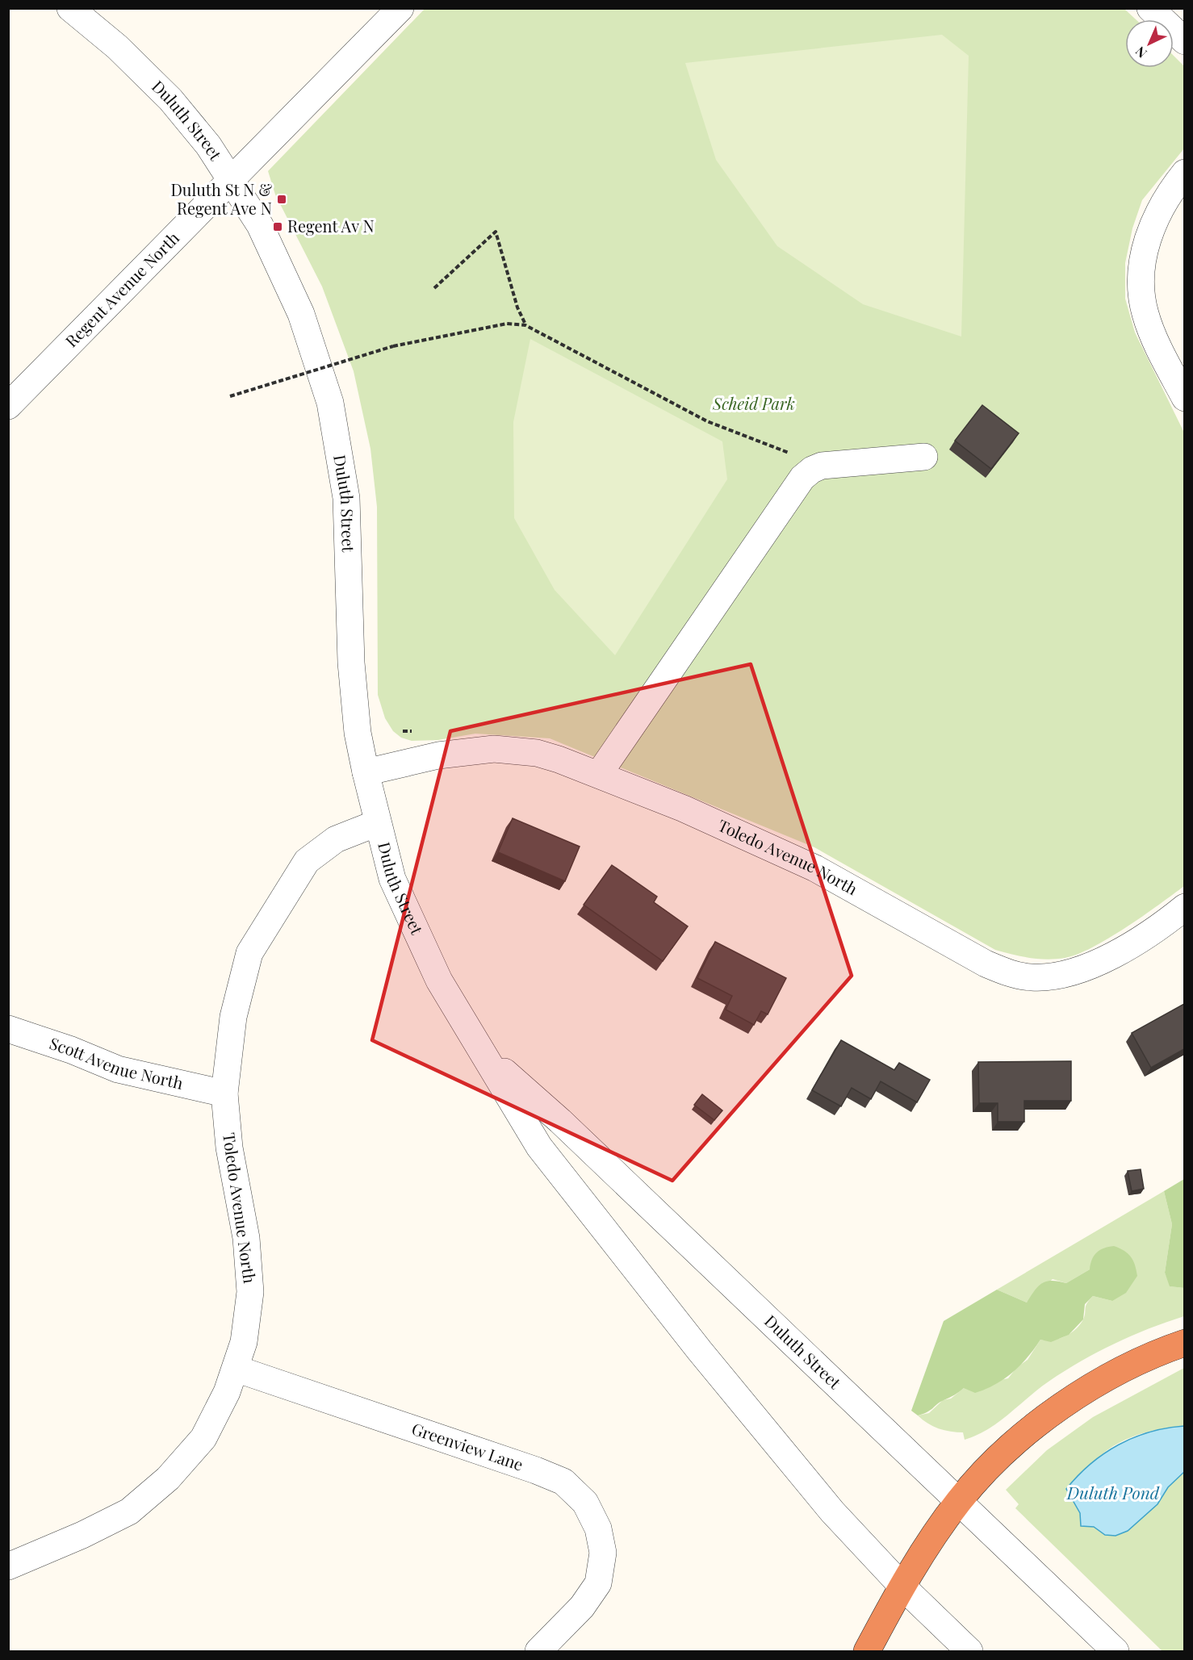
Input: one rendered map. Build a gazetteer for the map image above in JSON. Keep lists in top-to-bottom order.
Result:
{
  "streets": {
    "street": [
      "Duluth Street",
      "Regent Avenue North",
      "Toledo Avenue North",
      "Scott Avenue North",
      "Greenview Lane"
    ]
  },
  "crossings": [
    ["Duluth Street", "Regent Avenue North"],
    ["Duluth Street", "Toledo Avenue North"],
    ["Toledo Avenue North", "Scott Avenue North"],
    ["Toledo Avenue North", "Greenview Lane"]
  ],
  "water": ["Duluth Pond"],
  "parks": ["Scheid Park"],
  "places": {
    "transit": ["Duluth St N & Regent Ave N", "Regent Av N"]
  },
  "north": "bottom left"
}
